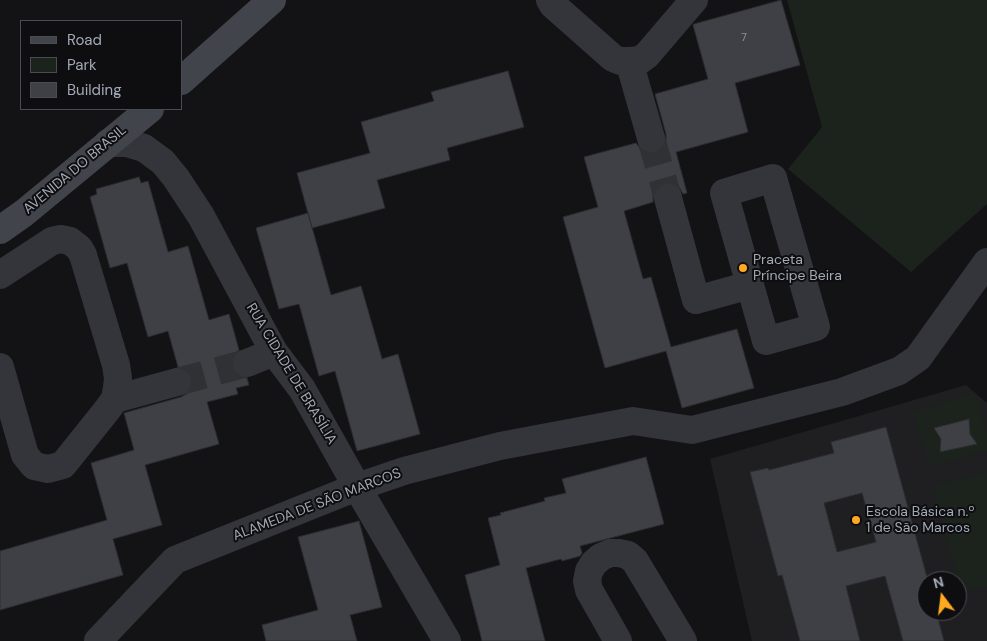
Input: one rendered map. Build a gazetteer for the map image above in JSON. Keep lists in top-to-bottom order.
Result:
{
  "streets": {
    "street": ["AVENIDA DO BRASIL", "RUA CIDADE DE BRASÍLIA", "ALAMEDA DE SÃO MARCOS"]
  },
  "crossings": [
    ["AVENIDA DO BRASIL", "RUA CIDADE DE BRASÍLIA"],
    ["RUA CIDADE DE BRASÍLIA", "ALAMEDA DE SÃO MARCOS"]
  ],
  "places": ["Praceta Príncipe Beira", "Escola Básica n.º 1 de São Marcos"],
  "house_numbers": ["7"],
  "legend": ["Road", "Park", "Building"],
  "north": "top"
}
